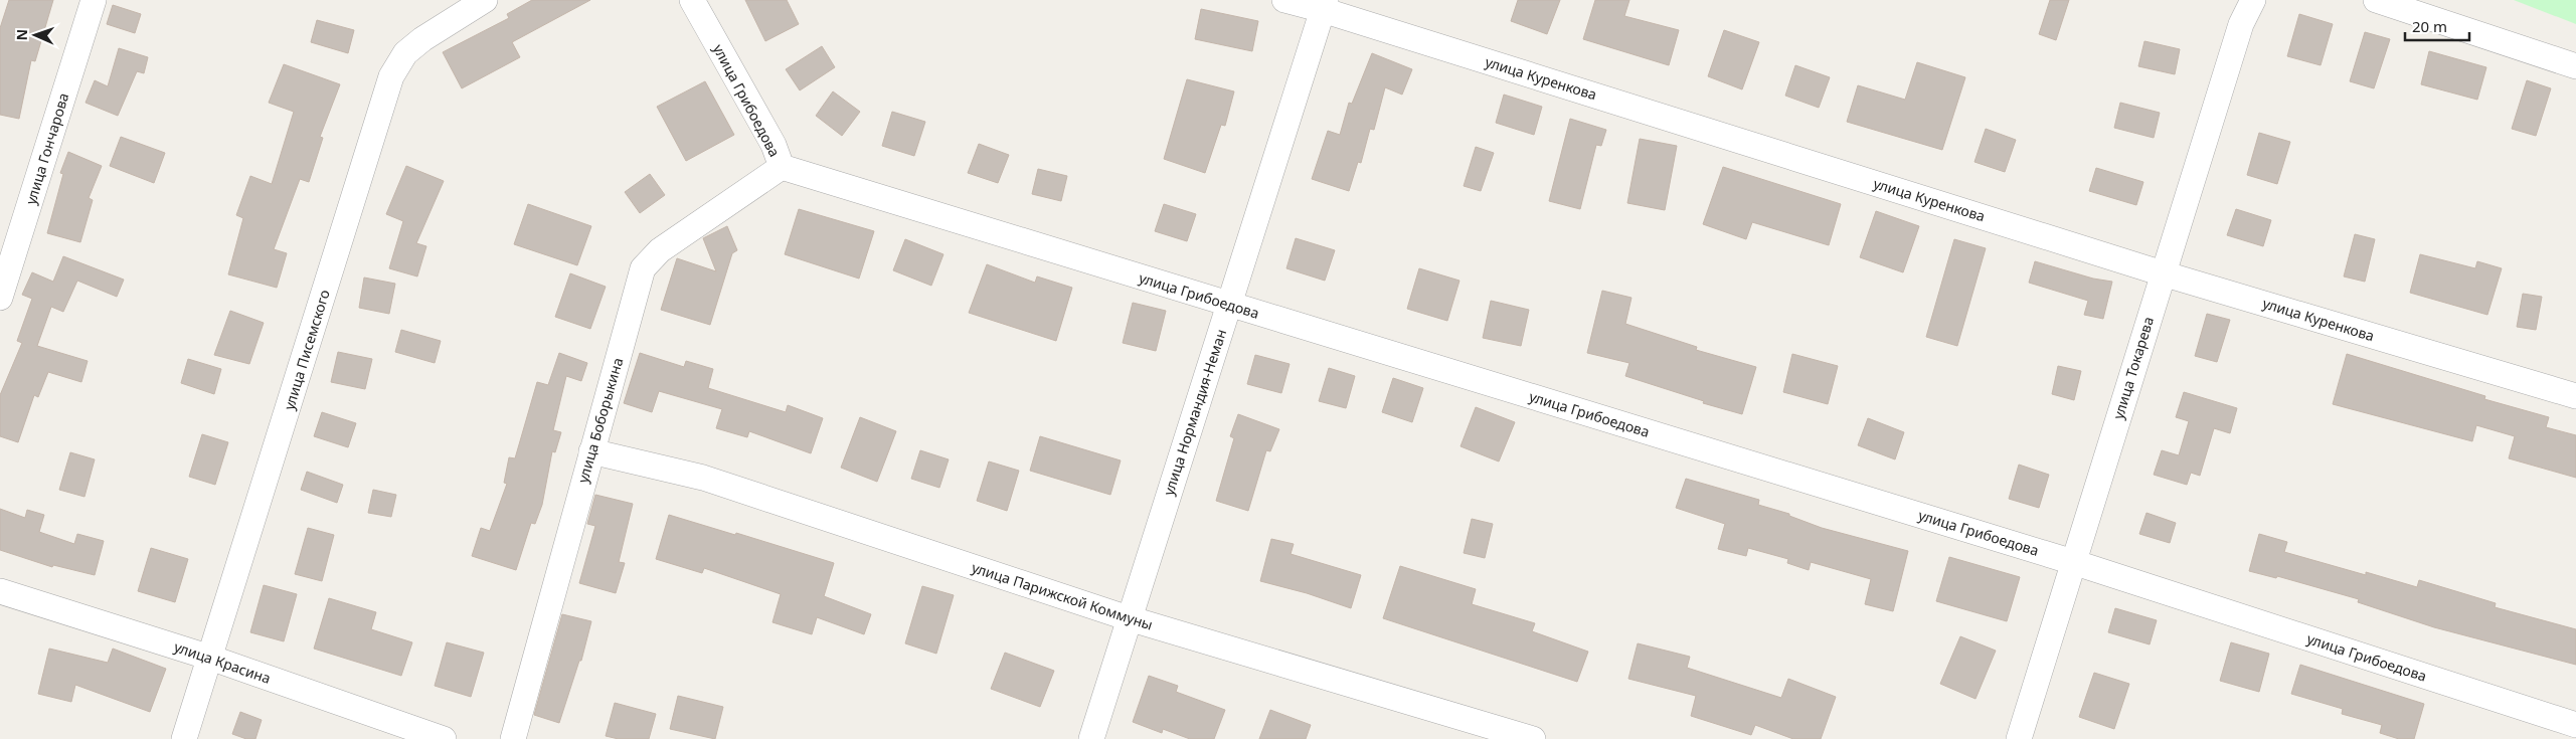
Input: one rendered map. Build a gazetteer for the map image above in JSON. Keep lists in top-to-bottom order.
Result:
{
  "streets": {
    "street": [
      "улица Куренкова",
      "улица Грибоедова",
      "улица Гончарова",
      "улица Писемского",
      "улица Токарева",
      "улица Нормандия-Неман",
      "улица Боборыкина",
      "улица Парижской Коммуны",
      "улица Красина"
    ]
  },
  "crossings": [
    ["улица Куренкова", "улица Токарева"],
    ["улица Куренкова", "улица Нормандия-Неман"],
    ["улица Грибоедова", "улица Токарева"],
    ["улица Грибоедова", "улица Нормандия-Неман"],
    ["улица Грибоедова", "улица Боборыкина"],
    ["улица Писемского", "улица Красина"],
    ["улица Нормандия-Неман", "улица Парижской Коммуны"],
    ["улица Боборыкина", "улица Парижской Коммуны"]
  ],
  "scale_bar": "20 m",
  "north": "left"
}
